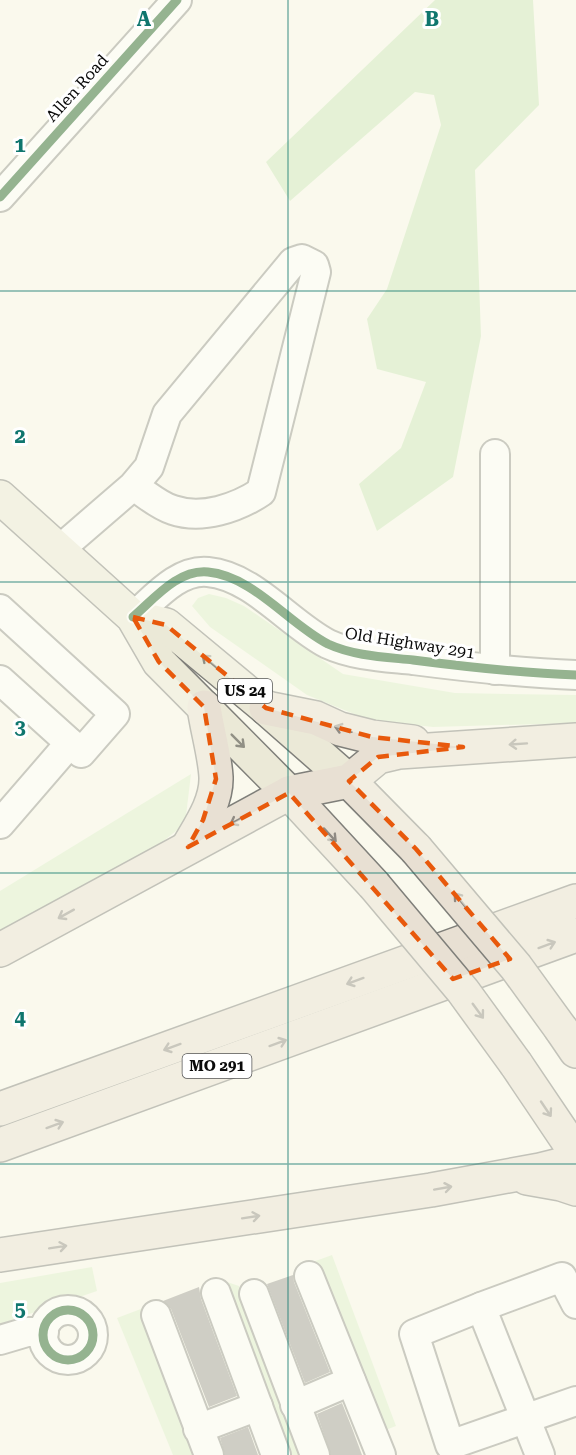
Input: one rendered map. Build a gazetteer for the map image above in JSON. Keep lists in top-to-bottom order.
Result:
{
  "streets": {
    "highway": ["US 24", "MO 291"],
    "street": ["Allen Road", "Old Highway 291"]
  },
  "crossings": [
    ["Old Highway 291", "US 24"]
  ],
  "grid": {
    "columns": ["A", "B"],
    "rows": [
      "1",
      "2",
      "3",
      "4",
      "5"
    ]
  }
}
